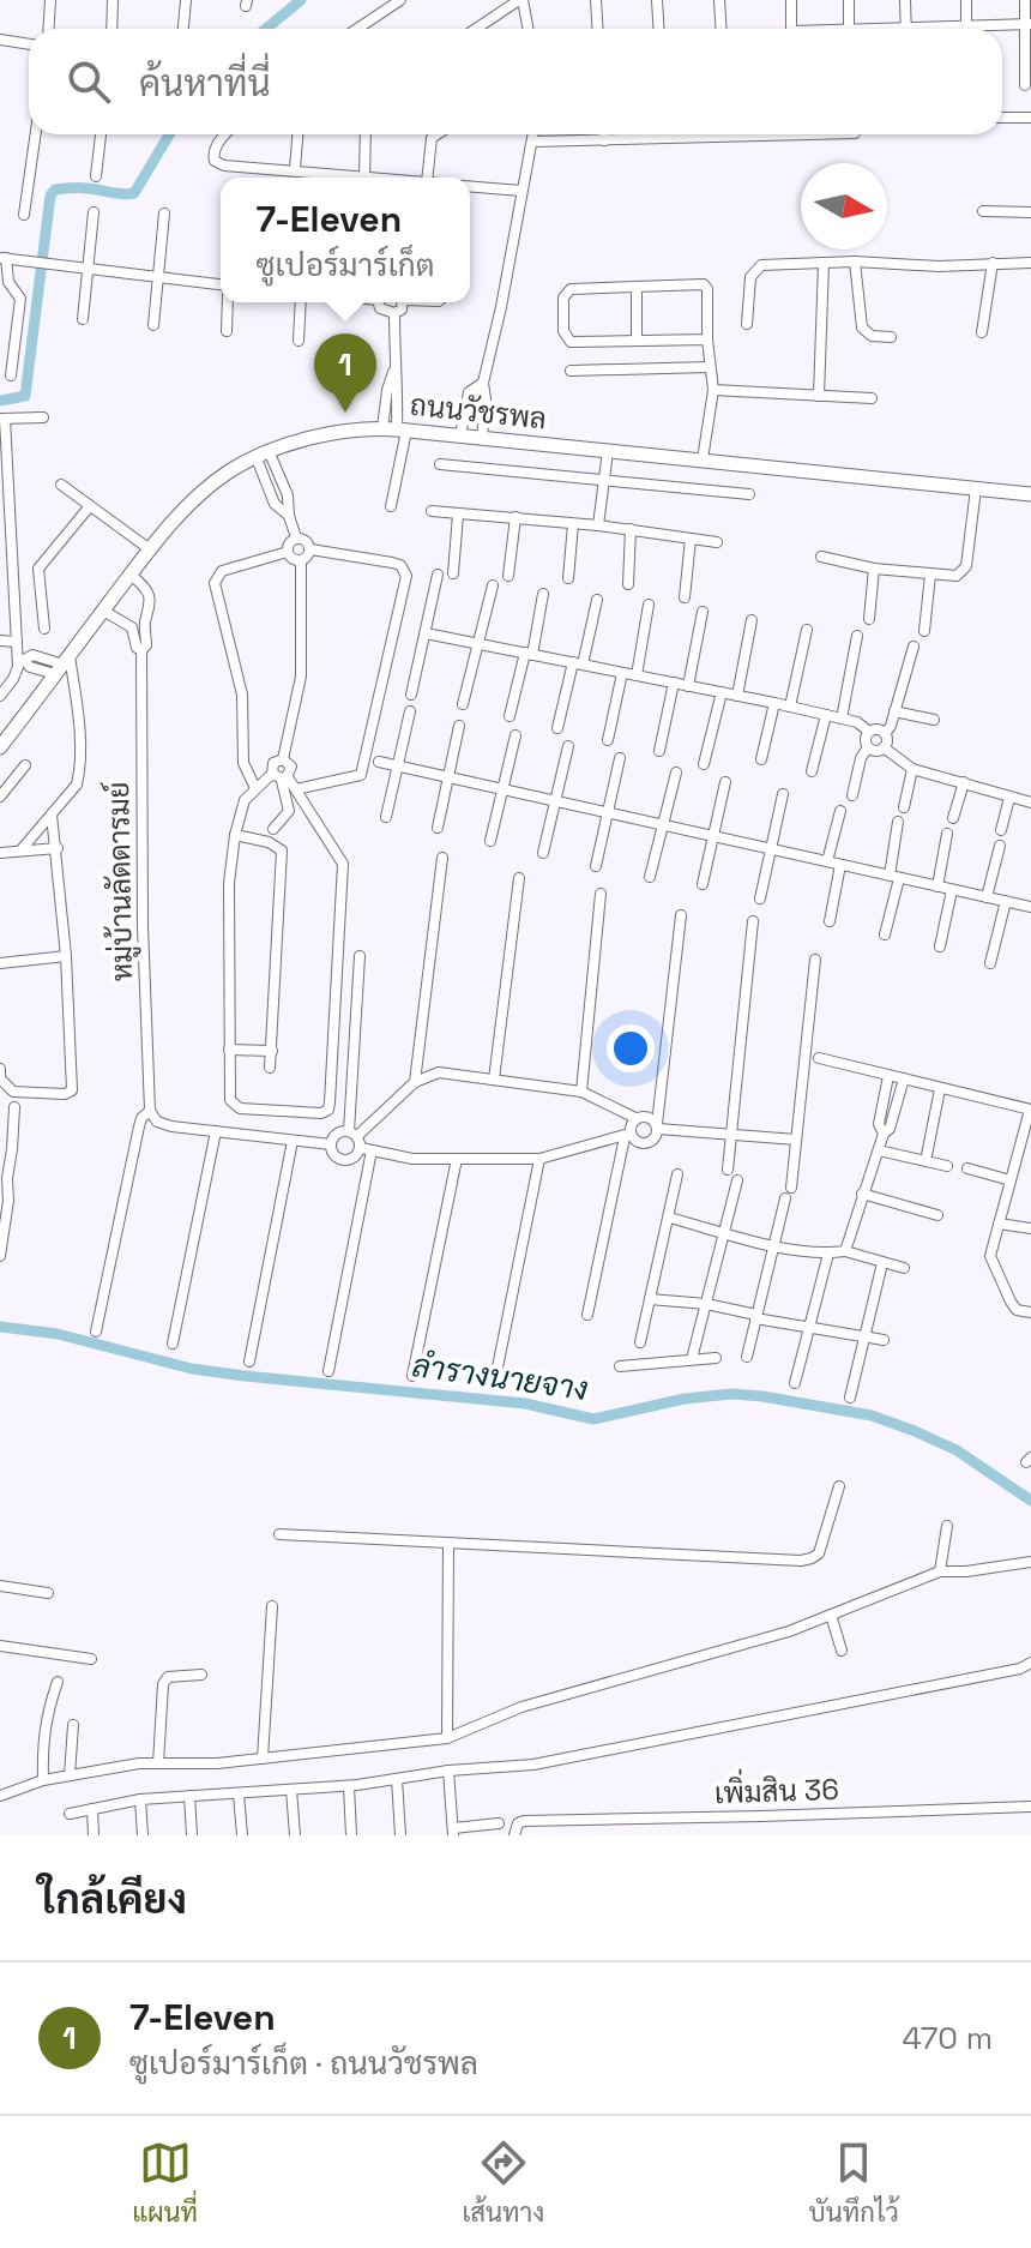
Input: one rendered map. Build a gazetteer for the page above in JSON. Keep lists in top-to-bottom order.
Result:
{
  "streets": {
    "street": ["ถนนวัชรพล", "หมู่บ้านลัดดารมย์", "เพิ่มสิน 36"]
  },
  "crossings": [
    ["ถนนวัชรพล", "หมู่บ้านลัดดารมย์"]
  ],
  "water": ["ลำรางนายจาง"],
  "north": "right",
  "page": {
    "search": "ค้นหาที่นี่",
    "popup": ["7-Eleven", "ซูเปอร์มาร์เก็ต"],
    "pins": "1",
    "heading": "ใกล้เคียง",
    "list": [
      {
        "mark": "1",
        "name": "7-Eleven",
        "note": "ซูเปอร์มาร์เก็ต · ถนนวัชรพล",
        "value": "470 m"
      }
    ],
    "nav": ["แผนที่", "เส้นทาง", "บันทึกไว้"]
  }
}
